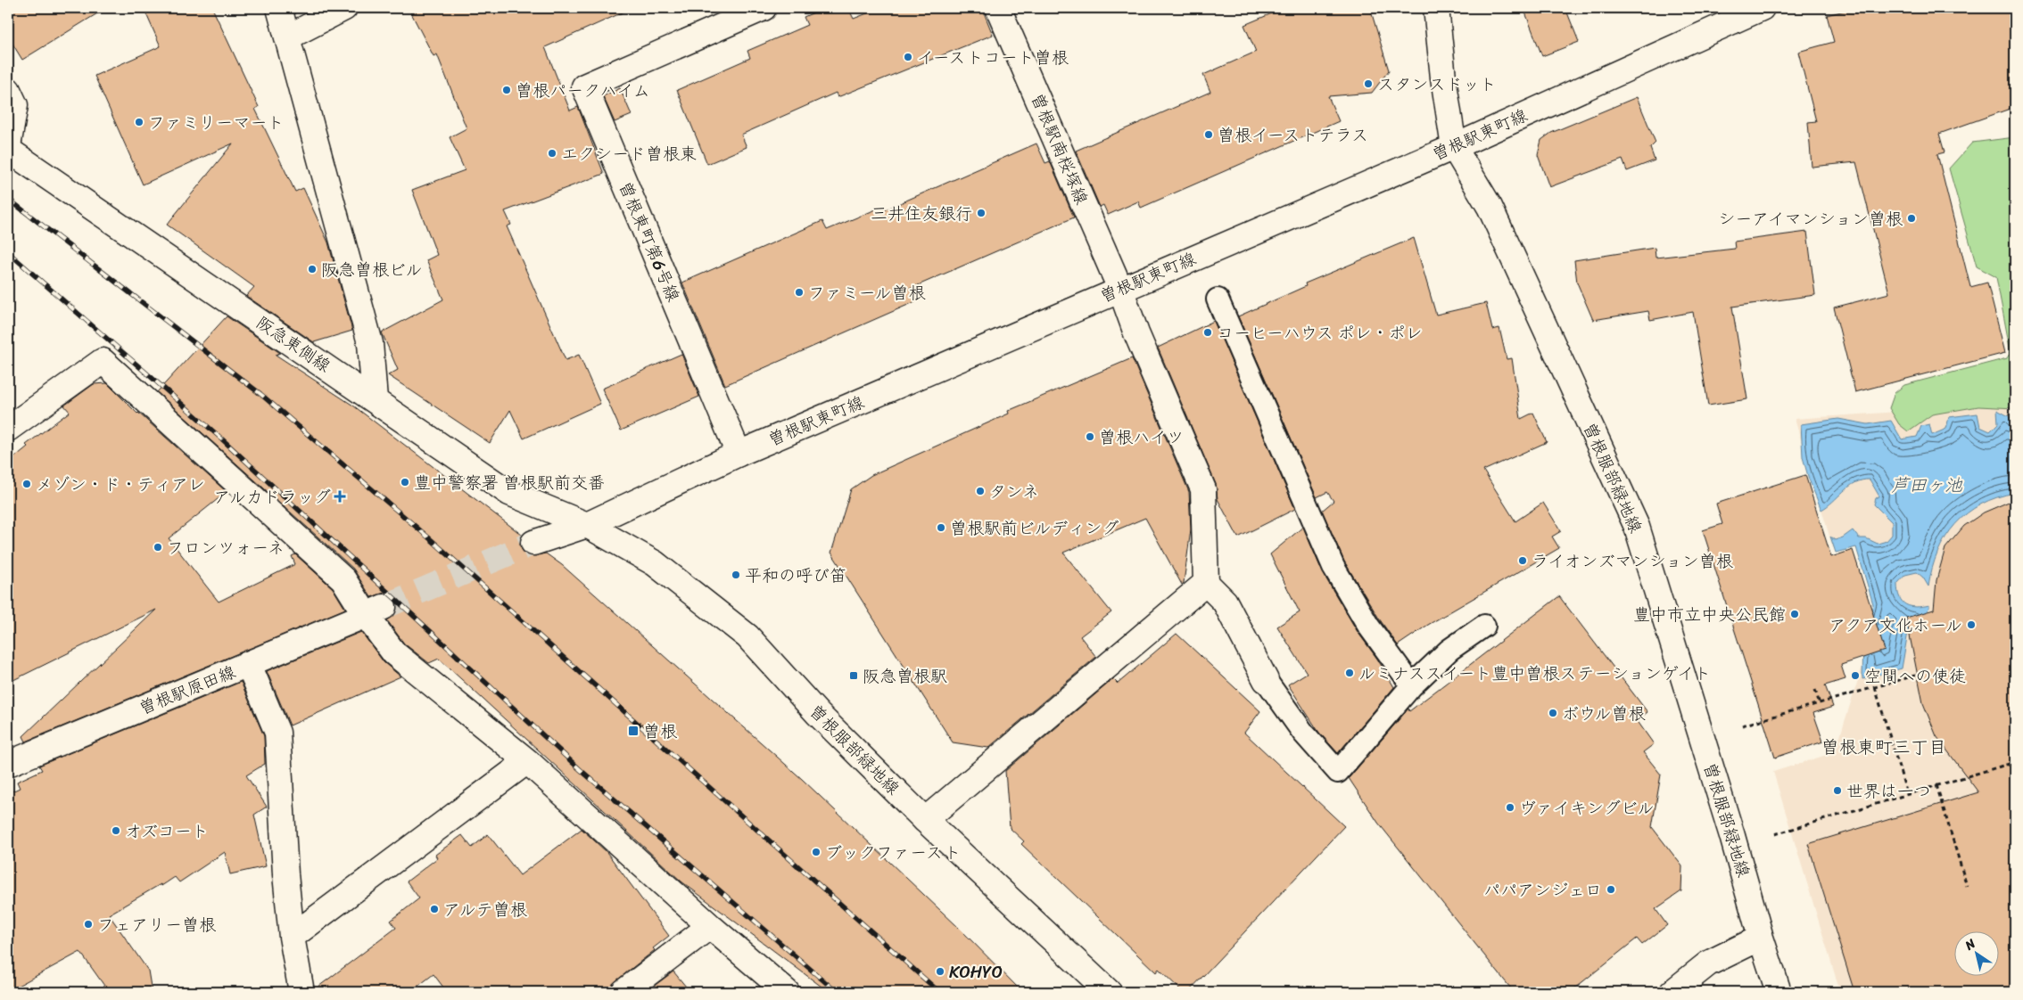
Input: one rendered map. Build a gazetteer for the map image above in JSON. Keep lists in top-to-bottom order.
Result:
{
  "streets": {
    "street": [
      "曽根駅東町線",
      "曽根駅南桜塚線",
      "曽根東町第6号線",
      "阪急東側線",
      "曽根服部緑地線",
      "曽根駅原田線"
    ]
  },
  "crossings": [
    ["曽根駅東町線", "曽根駅南桜塚線"],
    ["曽根駅東町線", "曽根東町第6号線"],
    ["曽根駅東町線", "阪急東側線"],
    ["曽根駅東町線", "曽根服部緑地線"],
    ["阪急東側線", "曽根服部緑地線"]
  ],
  "districts": ["曽根東町三丁目"],
  "water": ["芦田ヶ池"],
  "places": {
    "other": [
      "イーストコート曽根",
      "スタンスドット",
      "曽根パークハイム",
      "ファミリーマート",
      "曽根イーストテラス",
      "エクシード曽根東",
      "三井住友銀行",
      "シーアイマンション曽根",
      "阪急曽根ビル",
      "ファミール曽根",
      "コーヒーハウス ポレ・ポレ",
      "曽根ハイツ",
      "豊中警察署 曽根駅前交番",
      "メゾン・ド・ティアレ",
      "タンネ",
      "曽根駅前ビルディング",
      "フロンツォーネ",
      "ライオンズマンション曽根",
      "平和の呼び笛",
      "豊中市立中央公民館",
      "アクア文化ホール",
      "ルミナススイート豊中曽根ステーションゲイト",
      "空間への使徒",
      "ボウル曽根",
      "世界は一つ",
      "ヴァイキングビル",
      "オズコート",
      "ブックファースト",
      "パパアンジェロ",
      "アルテ曽根",
      "フェアリー曽根",
      "KOHYO"
    ],
    "health": ["アルカドラッグ"],
    "transit": ["阪急曽根駅", "曽根"]
  },
  "north": "top left"
}
